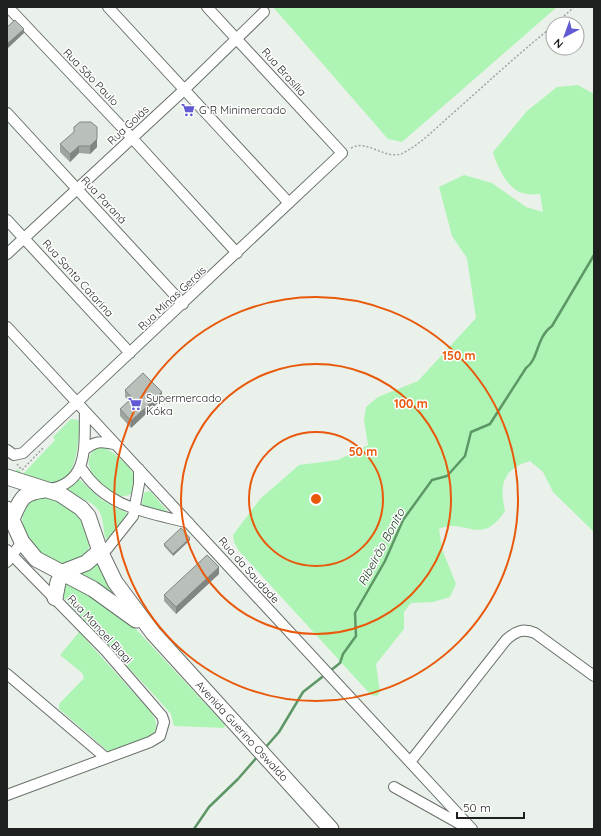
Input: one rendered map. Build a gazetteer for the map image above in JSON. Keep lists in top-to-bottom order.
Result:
{
  "streets": {
    "main road": ["Avenida Guerino Oswaldo"],
    "street": [
      "Rua Brasília",
      "Rua São Paulo",
      "Rua Goiás",
      "Rua Paraná",
      "Rua Santa Catarina",
      "Rua Minas Gerais",
      "Rua da Saudade",
      "Rua Manoel Biagi"
    ]
  },
  "crossings": [
    ["Rua Brasília", "Rua Goiás"],
    ["Rua Brasília", "Rua Minas Gerais"],
    ["Rua São Paulo", "Rua Goiás"],
    ["Rua São Paulo", "Rua Minas Gerais"],
    ["Rua Goiás", "Rua Paraná"],
    ["Rua Goiás", "Rua Santa Catarina"],
    ["Rua Paraná", "Rua Minas Gerais"],
    ["Rua Santa Catarina", "Rua Minas Gerais"],
    ["Rua Minas Gerais", "Rua da Saudade"]
  ],
  "water": ["Ribeirão Bonito"],
  "places": {
    "supermarket": ["G R Minimercado", "Supermercado Kóka"]
  },
  "scale_bar": "50 m",
  "north": "bottom left",
  "rings": ["150 m", "100 m", "50 m"]
}
